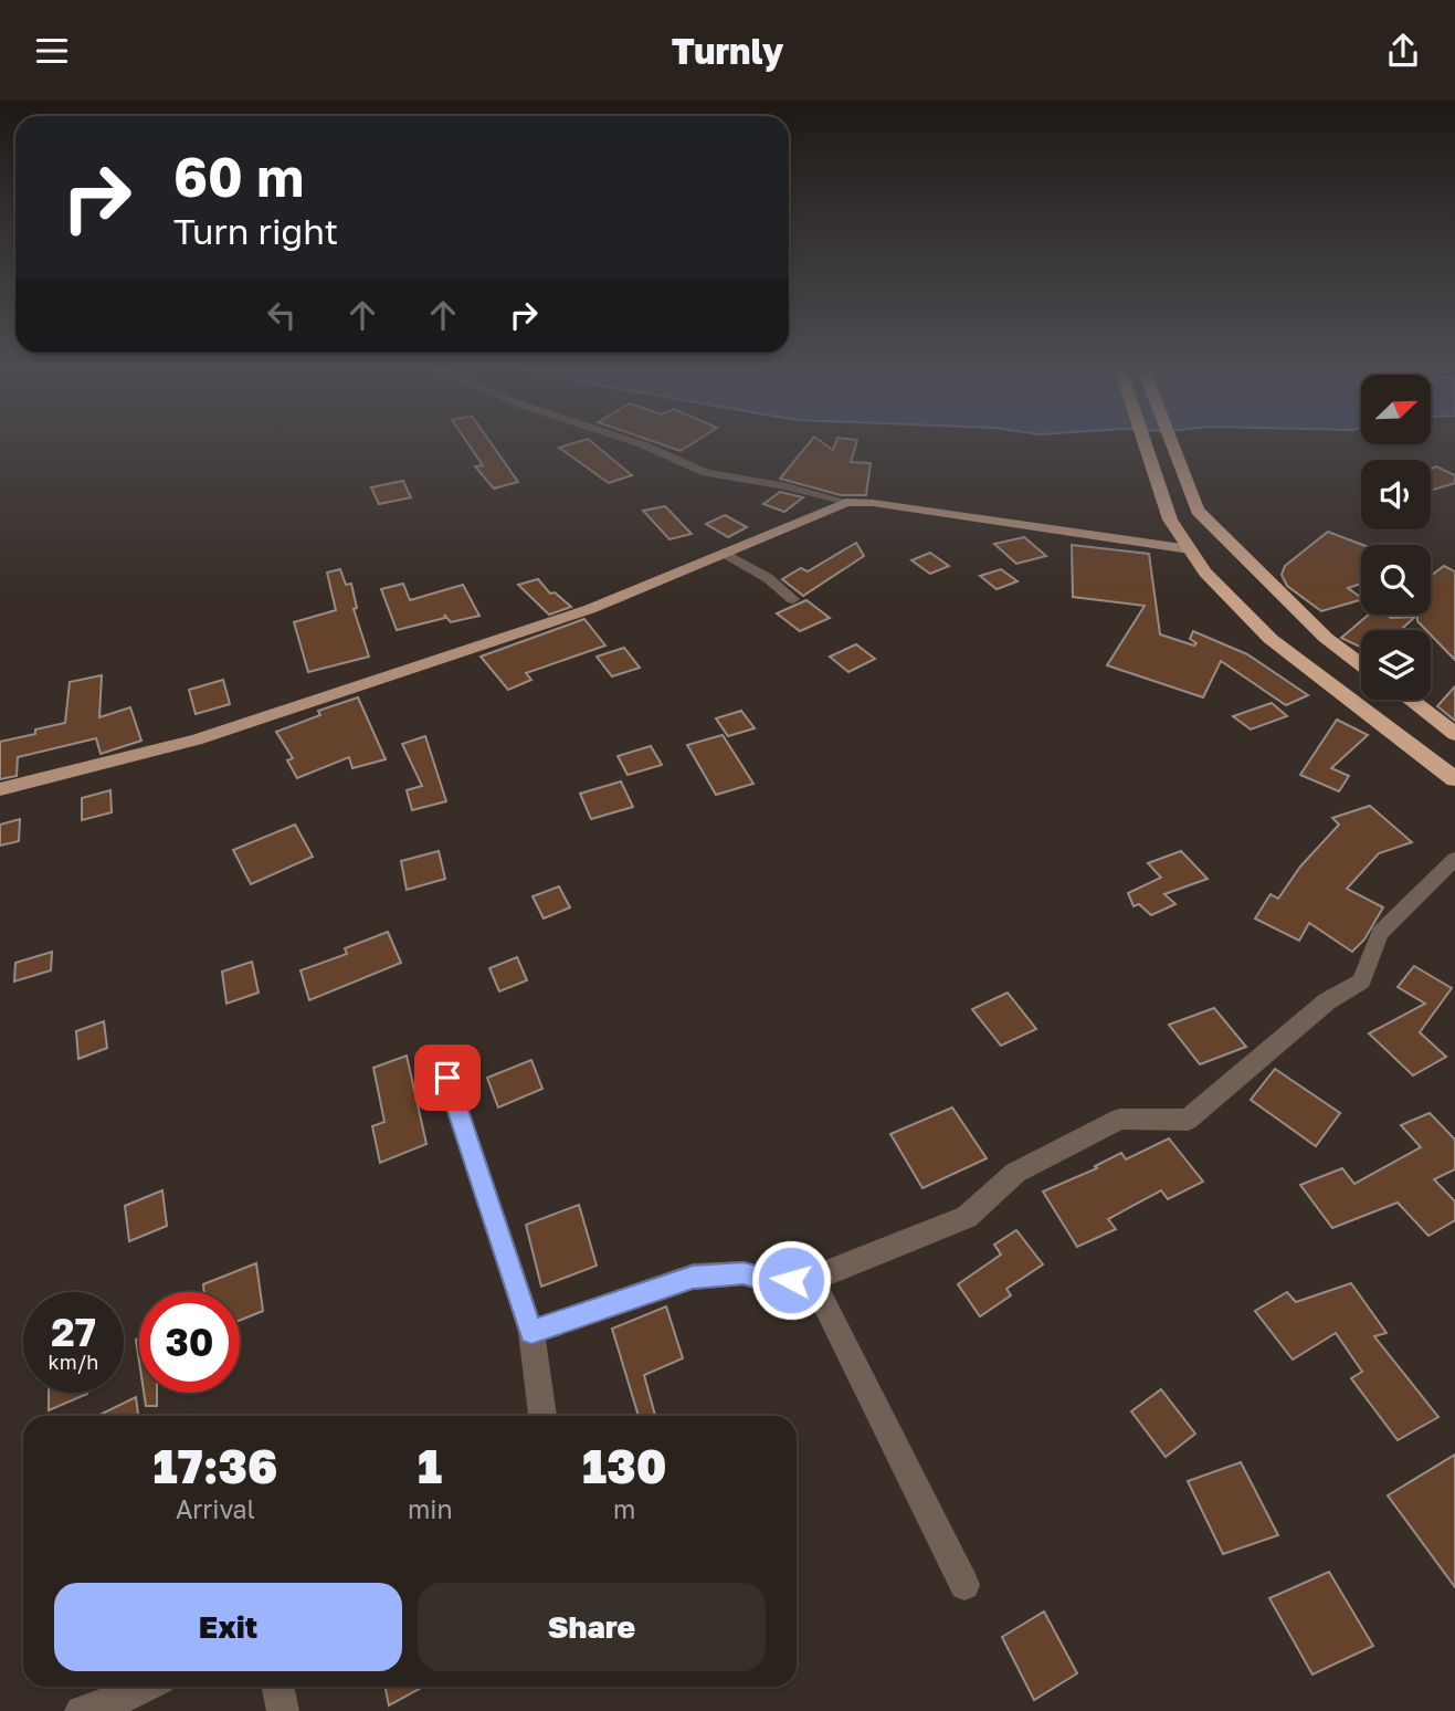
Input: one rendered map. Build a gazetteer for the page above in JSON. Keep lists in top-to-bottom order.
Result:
{
  "north": "top right",
  "page": {
    "header": "Turnly",
    "turn": ["60 m", "Turn right"],
    "speed": "27 km/h",
    "limit": "30",
    "eta": [
      "17:36",
      "Arrival",
      "1",
      "min",
      "130",
      "m"
    ],
    "buttons": ["Exit", "Share"]
  }
}
